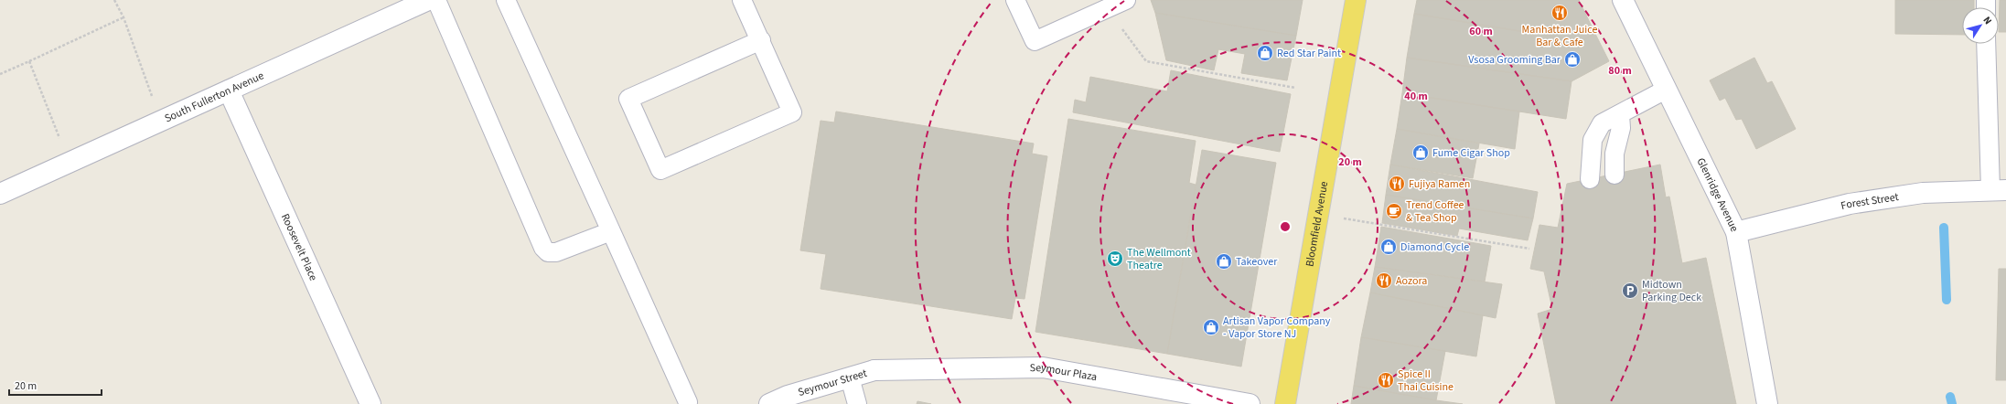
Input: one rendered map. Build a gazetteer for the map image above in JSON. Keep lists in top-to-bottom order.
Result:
{
  "streets": {
    "main road": ["Bloomfield Avenue"],
    "street": [
      "South Fullerton Avenue",
      "Glenridge Avenue",
      "Forest Street",
      "Roosevelt Place",
      "Seymour Plaza",
      "Seymour Street"
    ]
  },
  "crossings": [
    ["South Fullerton Avenue", "Roosevelt Place"],
    ["Glenridge Avenue", "Forest Street"],
    ["Seymour Plaza", "Seymour Street"]
  ],
  "places": {
    "restaurant": [
      "Manhattan Juice Bar & Cafe",
      "Fujiya Ramen",
      "Aozora",
      "Spice II Thai Cuisine"
    ],
    "shop": [
      "Red Star Paint",
      "Vsosa Grooming Bar",
      "Fume Cigar Shop",
      "Diamond Cycle",
      "Takeover",
      "Artisan Vapor Company - Vapor Store NJ"
    ],
    "cafe": ["Trend Coffee & Tea Shop"],
    "theatre": ["The Wellmont Theatre"],
    "parking": ["Midtown Parking Deck"]
  },
  "scale_bar": "20 m",
  "north": "top right",
  "rings": [
    "60 m",
    "80 m",
    "40 m",
    "20 m"
  ]
}
